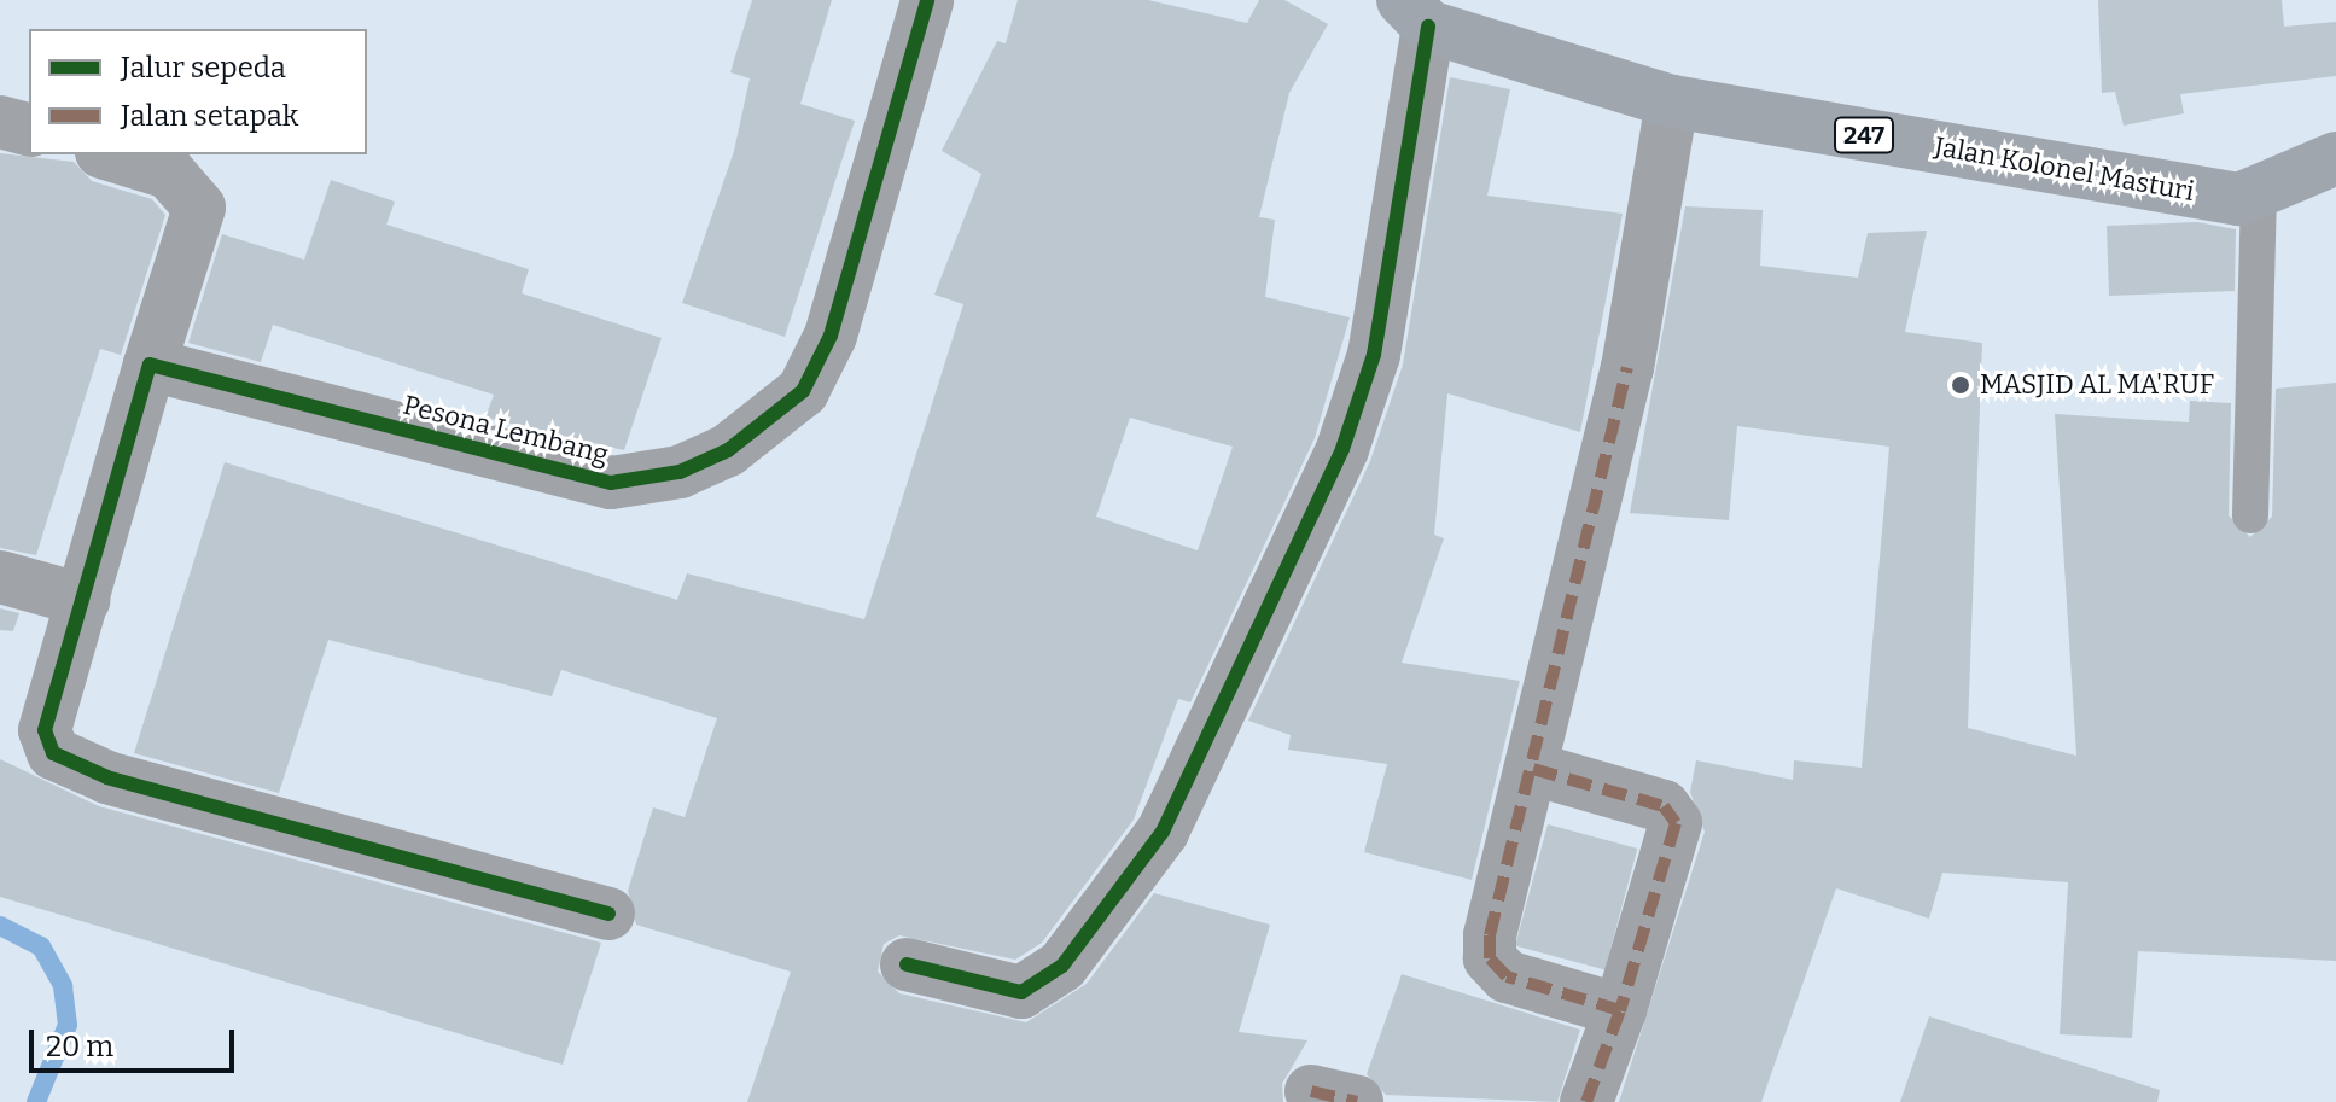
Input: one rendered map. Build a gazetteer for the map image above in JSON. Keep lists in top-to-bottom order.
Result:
{
  "streets": {
    "main road": ["247", "Jalan Kolonel Masturi"],
    "street": ["Pesona Lembang"]
  },
  "places": ["MASJID AL MA'RUF"],
  "legend": ["Jalur sepeda", "Jalan setapak"],
  "scale_bar": "20 m"
}
